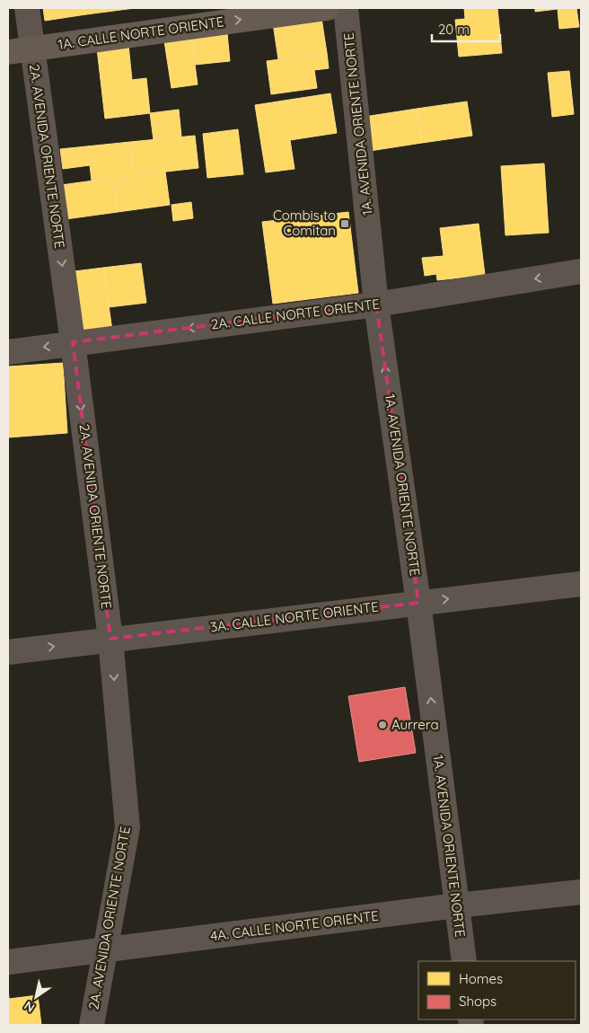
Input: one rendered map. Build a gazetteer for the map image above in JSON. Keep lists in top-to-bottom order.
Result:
{
  "streets": {
    "main road": ["1A. CALLE NORTE ORIENTE"],
    "street": [
      "1A. AVENIDA ORIENTE NORTE",
      "2A. AVENIDA ORIENTE NORTE",
      "2A. CALLE NORTE ORIENTE",
      "3A. CALLE NORTE ORIENTE",
      "4A. CALLE NORTE ORIENTE"
    ]
  },
  "crossings": [
    ["1A. CALLE NORTE ORIENTE", "2A. AVENIDA ORIENTE NORTE"],
    ["1A. AVENIDA ORIENTE NORTE", "2A. CALLE NORTE ORIENTE"],
    ["1A. AVENIDA ORIENTE NORTE", "3A. CALLE NORTE ORIENTE"],
    ["1A. AVENIDA ORIENTE NORTE", "4A. CALLE NORTE ORIENTE"],
    ["2A. AVENIDA ORIENTE NORTE", "2A. CALLE NORTE ORIENTE"],
    ["2A. AVENIDA ORIENTE NORTE", "3A. CALLE NORTE ORIENTE"],
    ["2A. AVENIDA ORIENTE NORTE", "4A. CALLE NORTE ORIENTE"]
  ],
  "one_way": [
    "1A. CALLE NORTE ORIENTE",
    "1A. AVENIDA ORIENTE NORTE",
    "2A. AVENIDA ORIENTE NORTE",
    "2A. CALLE NORTE ORIENTE",
    "3A. CALLE NORTE ORIENTE"
  ],
  "places": {
    "transit": ["Combis to Comitan"],
    "other": ["Aurrera"]
  },
  "legend": ["Homes", "Shops"],
  "scale_bar": "20 m",
  "north": "bottom left"
}
